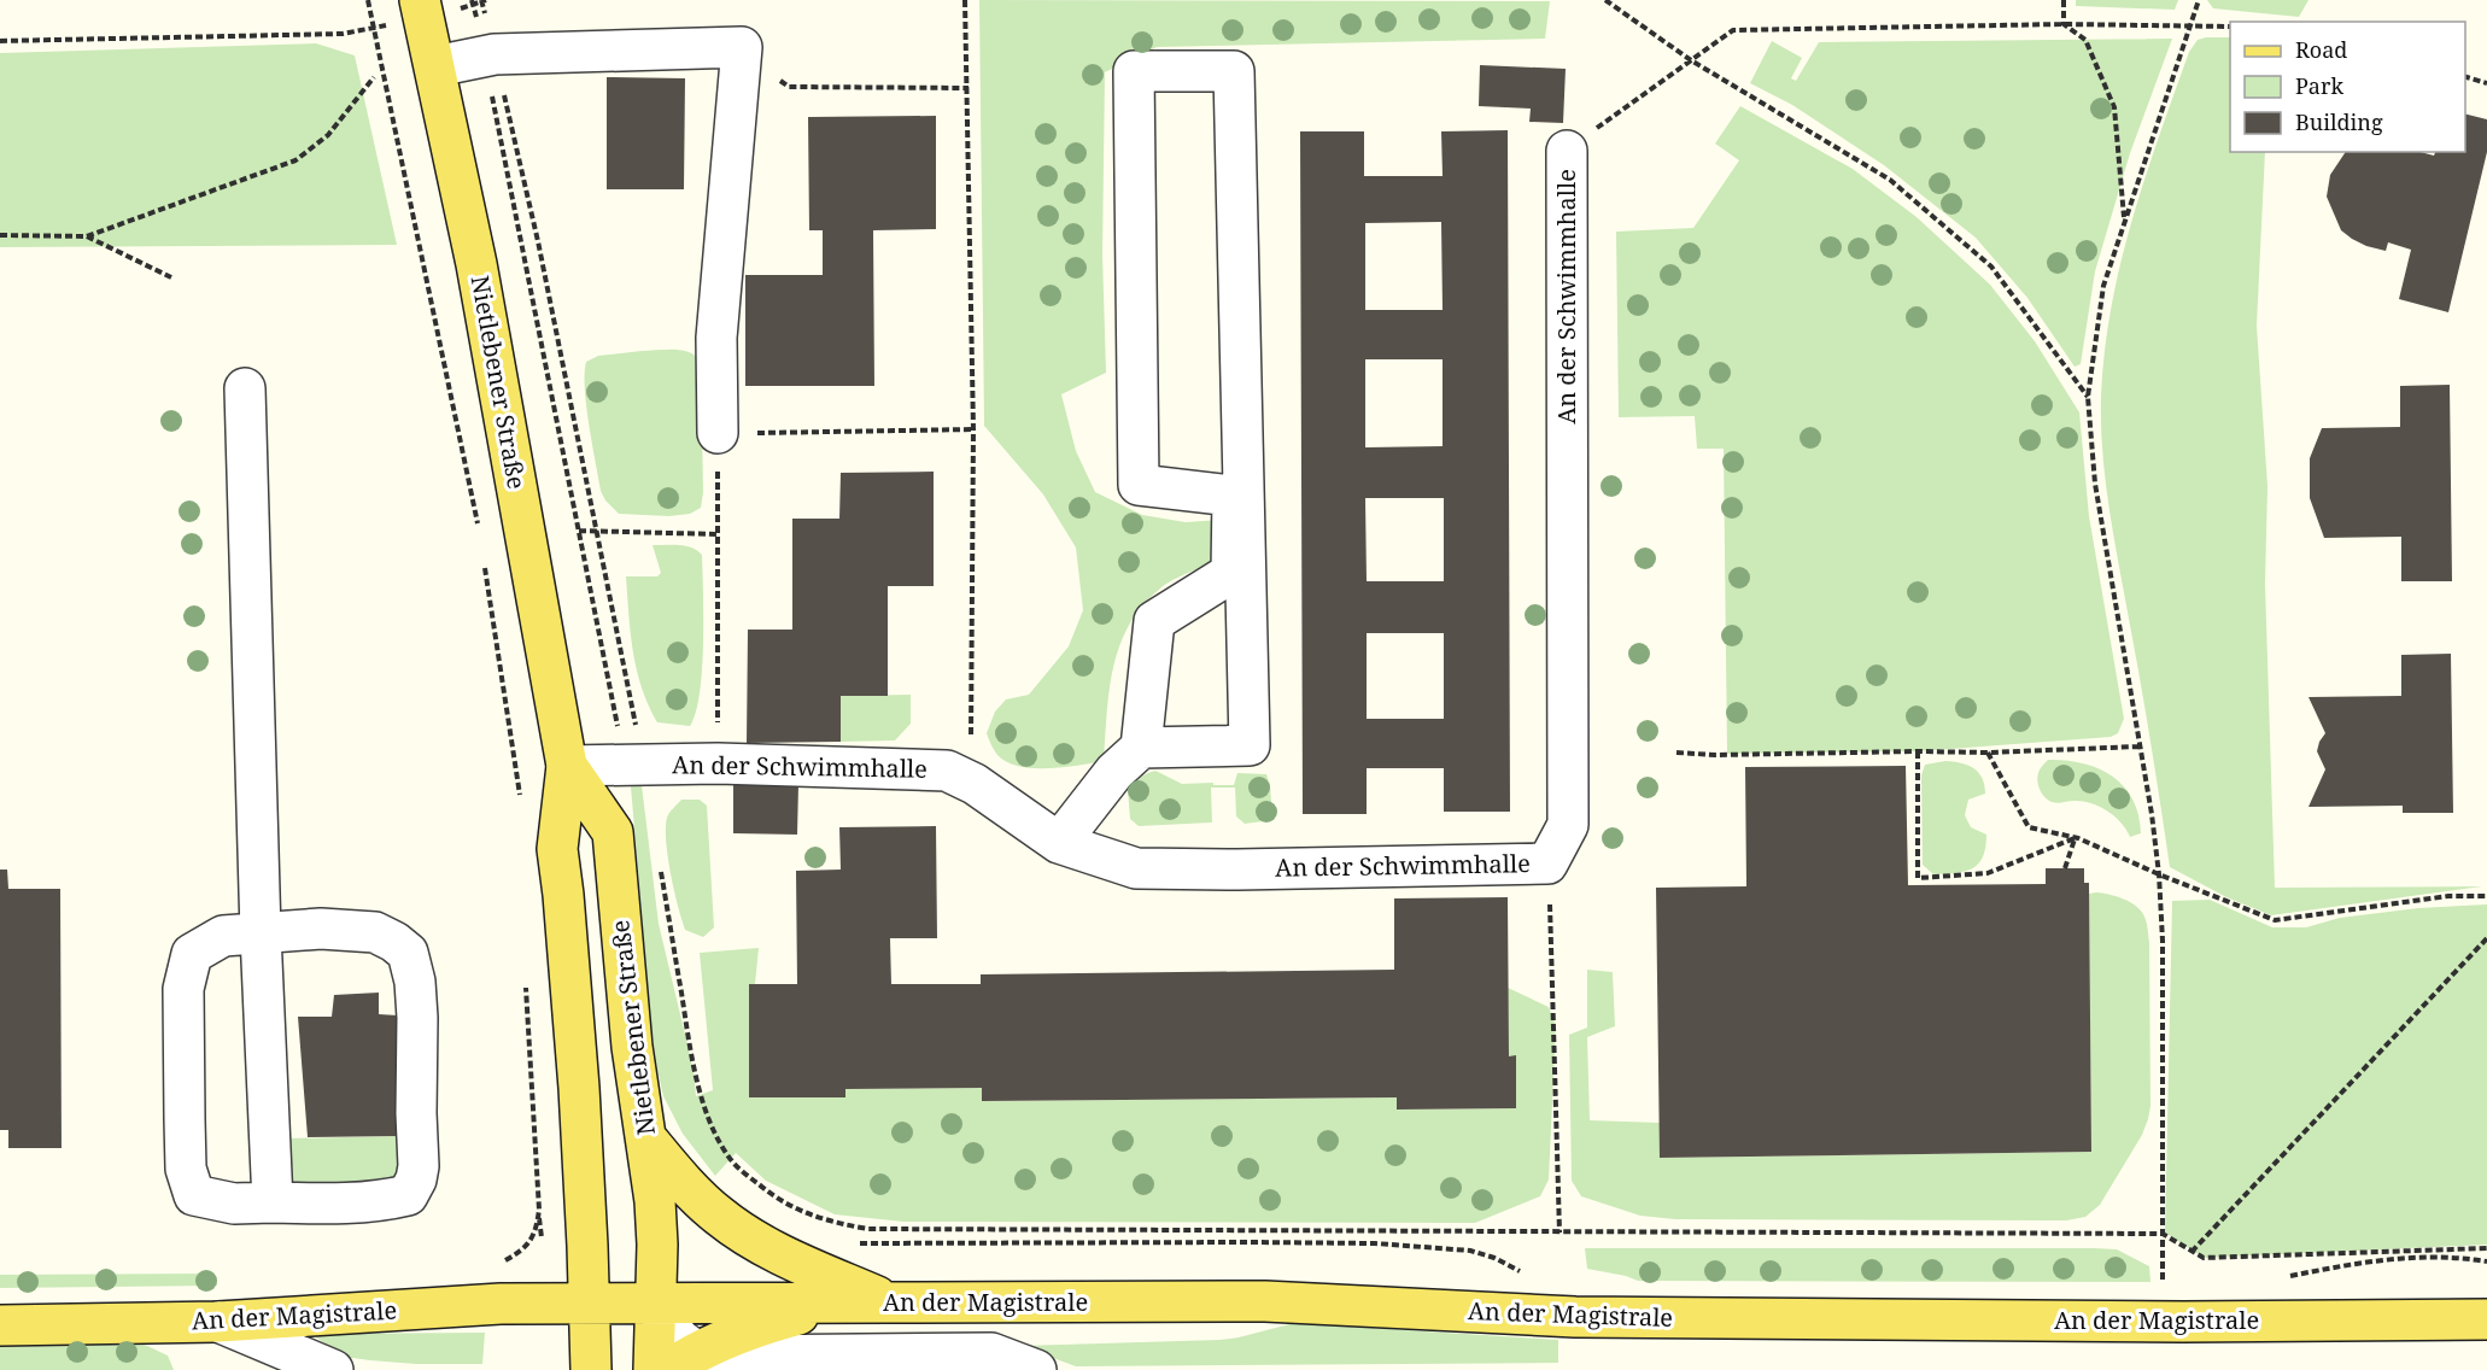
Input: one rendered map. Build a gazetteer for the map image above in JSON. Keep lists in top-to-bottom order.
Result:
{
  "streets": {
    "main road": ["Nietlebener Straße", "An der Magistrale"],
    "street": ["An der Schwimmhalle"]
  },
  "crossings": [
    ["An der Schwimmhalle", "Nietlebener Straße"],
    ["Nietlebener Straße", "An der Magistrale"]
  ],
  "legend": ["Road", "Park", "Building"]
}
